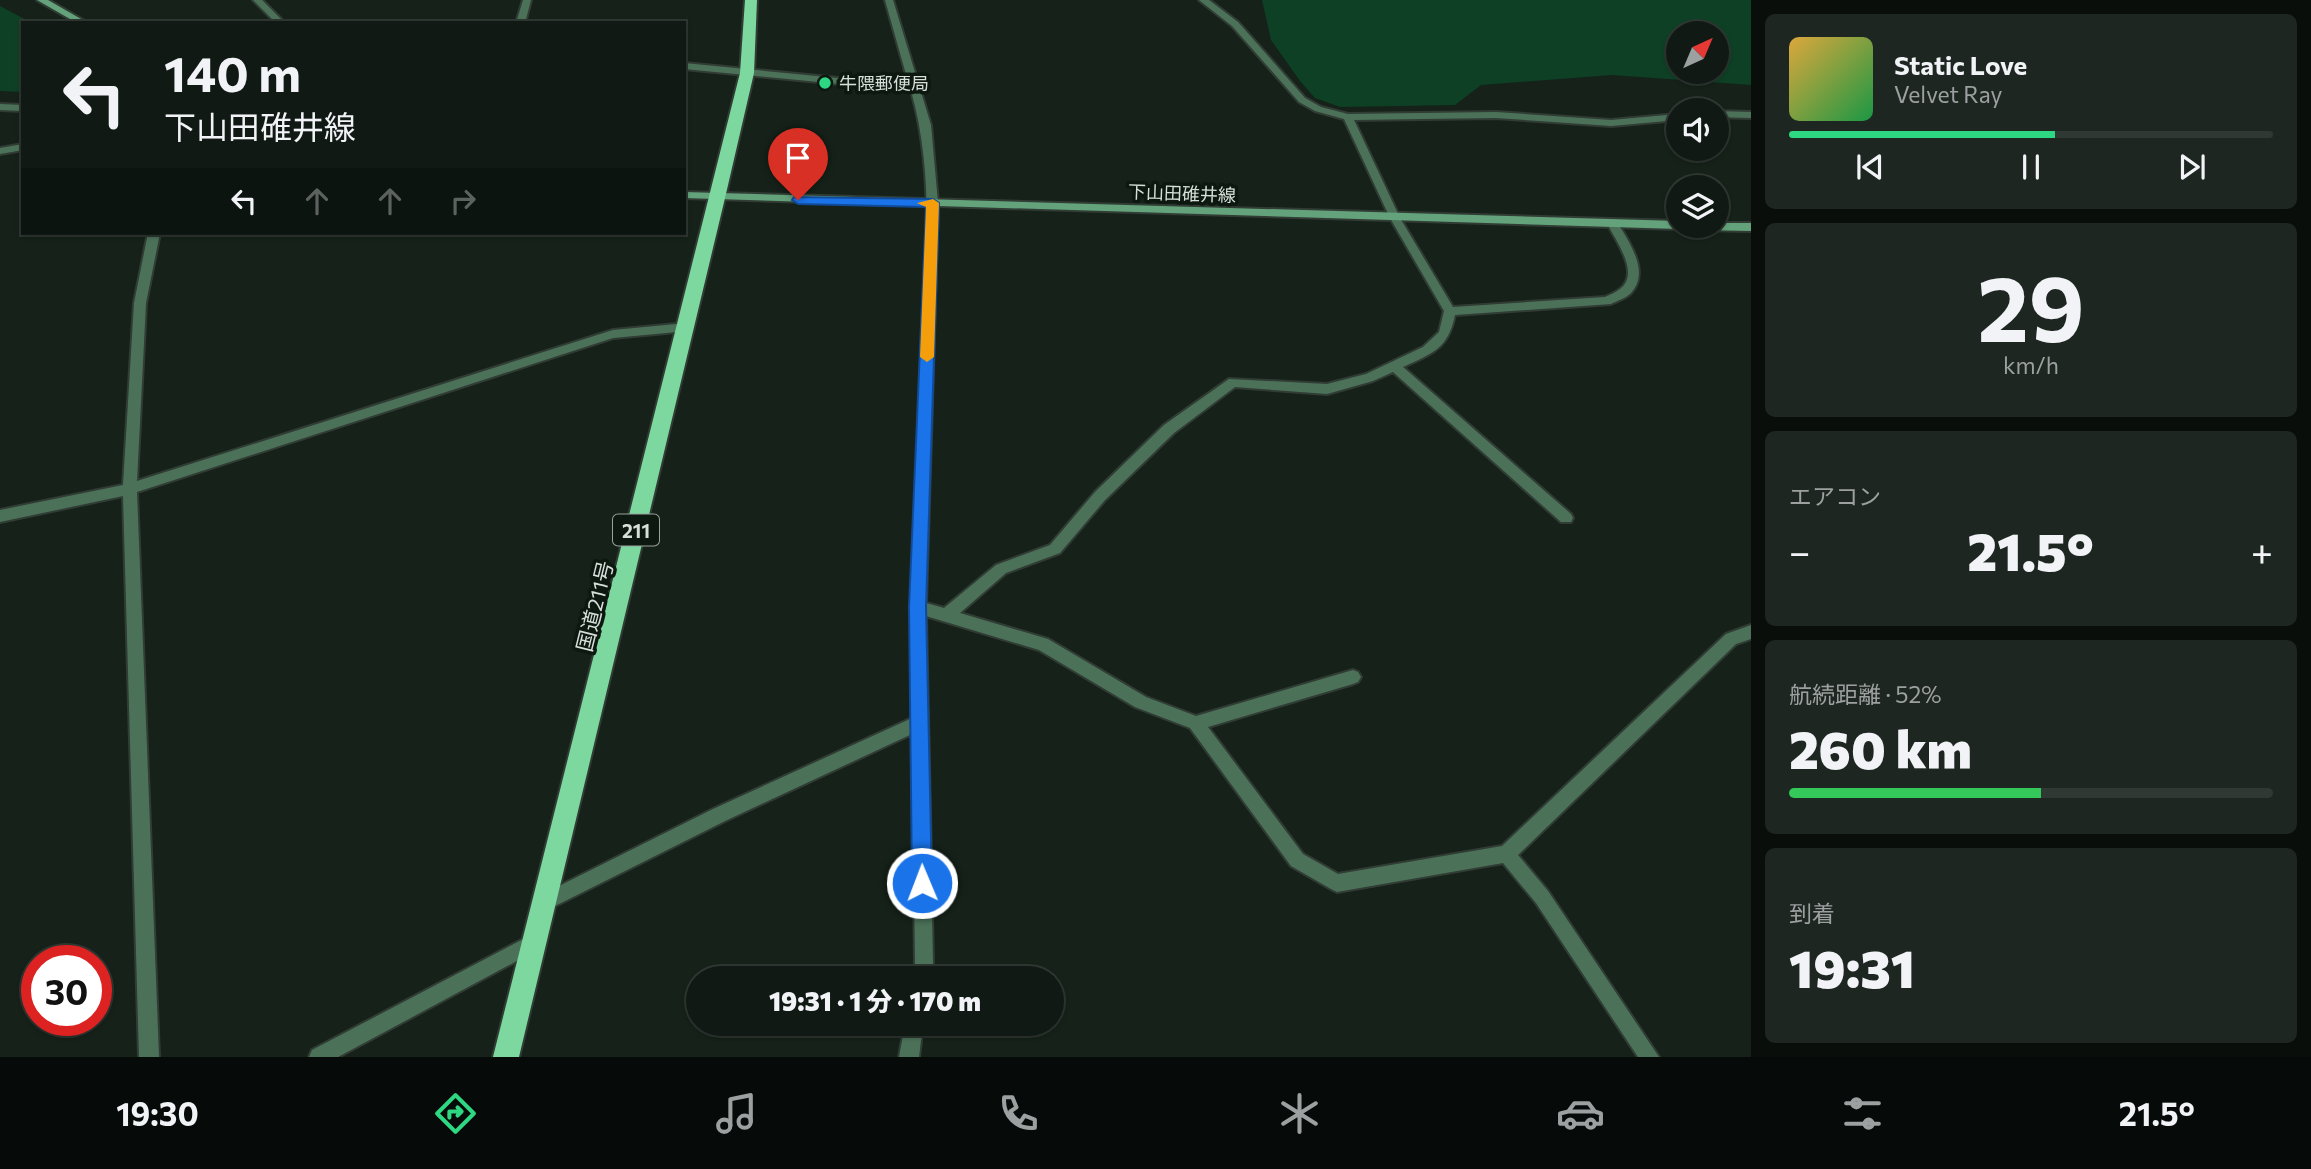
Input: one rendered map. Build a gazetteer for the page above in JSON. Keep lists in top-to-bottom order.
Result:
{
  "streets": {
    "highway": ["211", "国道211号"],
    "main road": ["下山田碓井線"]
  },
  "crossings": [
    ["下山田碓井線", "国道211号"]
  ],
  "places": ["牛隈郵便局"],
  "north": "top right",
  "page": {
    "turn": ["140 m", "下山田碓井線"],
    "song": ["Static Love", "Velvet Ray"],
    "tile": [
      ["29", "km/h"],
      "エアコン",
      ["航続距離 · 52%", "260 km"],
      ["到着", "19:31"]
    ],
    "heat": ["−", "21.5°", "+"],
    "limit": "30",
    "trip": "19:31 · 1 分 · 170 m",
    "tabs": ["19:30", "21.5°"]
  }
}
